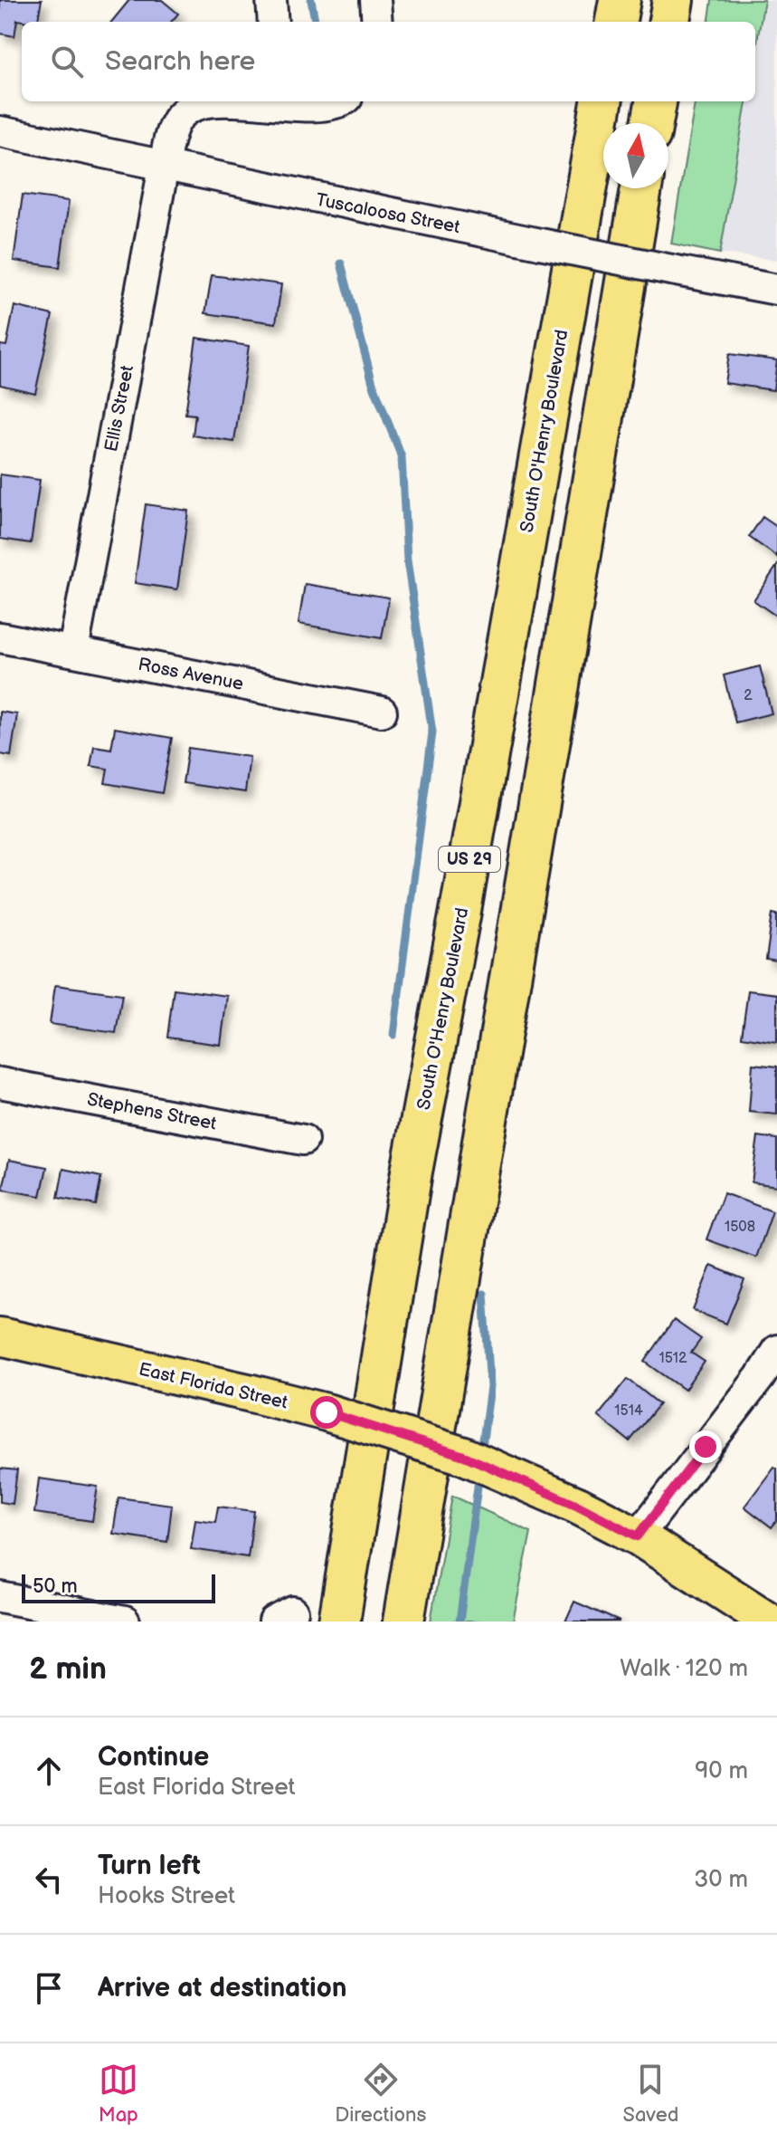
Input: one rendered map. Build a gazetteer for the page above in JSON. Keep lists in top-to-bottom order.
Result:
{
  "streets": {
    "highway": ["South O'Henry Boulevard", "US 29"],
    "main road": ["East Florida Street"],
    "street": [
      "Tuscaloosa Street",
      "Ellis Street",
      "Ross Avenue",
      "Stephens Street"
    ]
  },
  "crossings": [
    ["Tuscaloosa Street", "Ellis Street"],
    ["Ellis Street", "Ross Avenue"]
  ],
  "house_numbers": [
    "2",
    "1508",
    "1512",
    "1514"
  ],
  "scale_bar": "50 m",
  "north": "top",
  "page": {
    "search": "Search here",
    "scale": "50 m",
    "heading": ["2 min", "Walk · 120 m"],
    "list": [
      ["Continue", "East Florida Street", "90 m"],
      ["Turn left", "Hooks Street", "30 m"],
      "Arrive at destination"
    ],
    "nav": ["Map", "Directions", "Saved"]
  }
}
